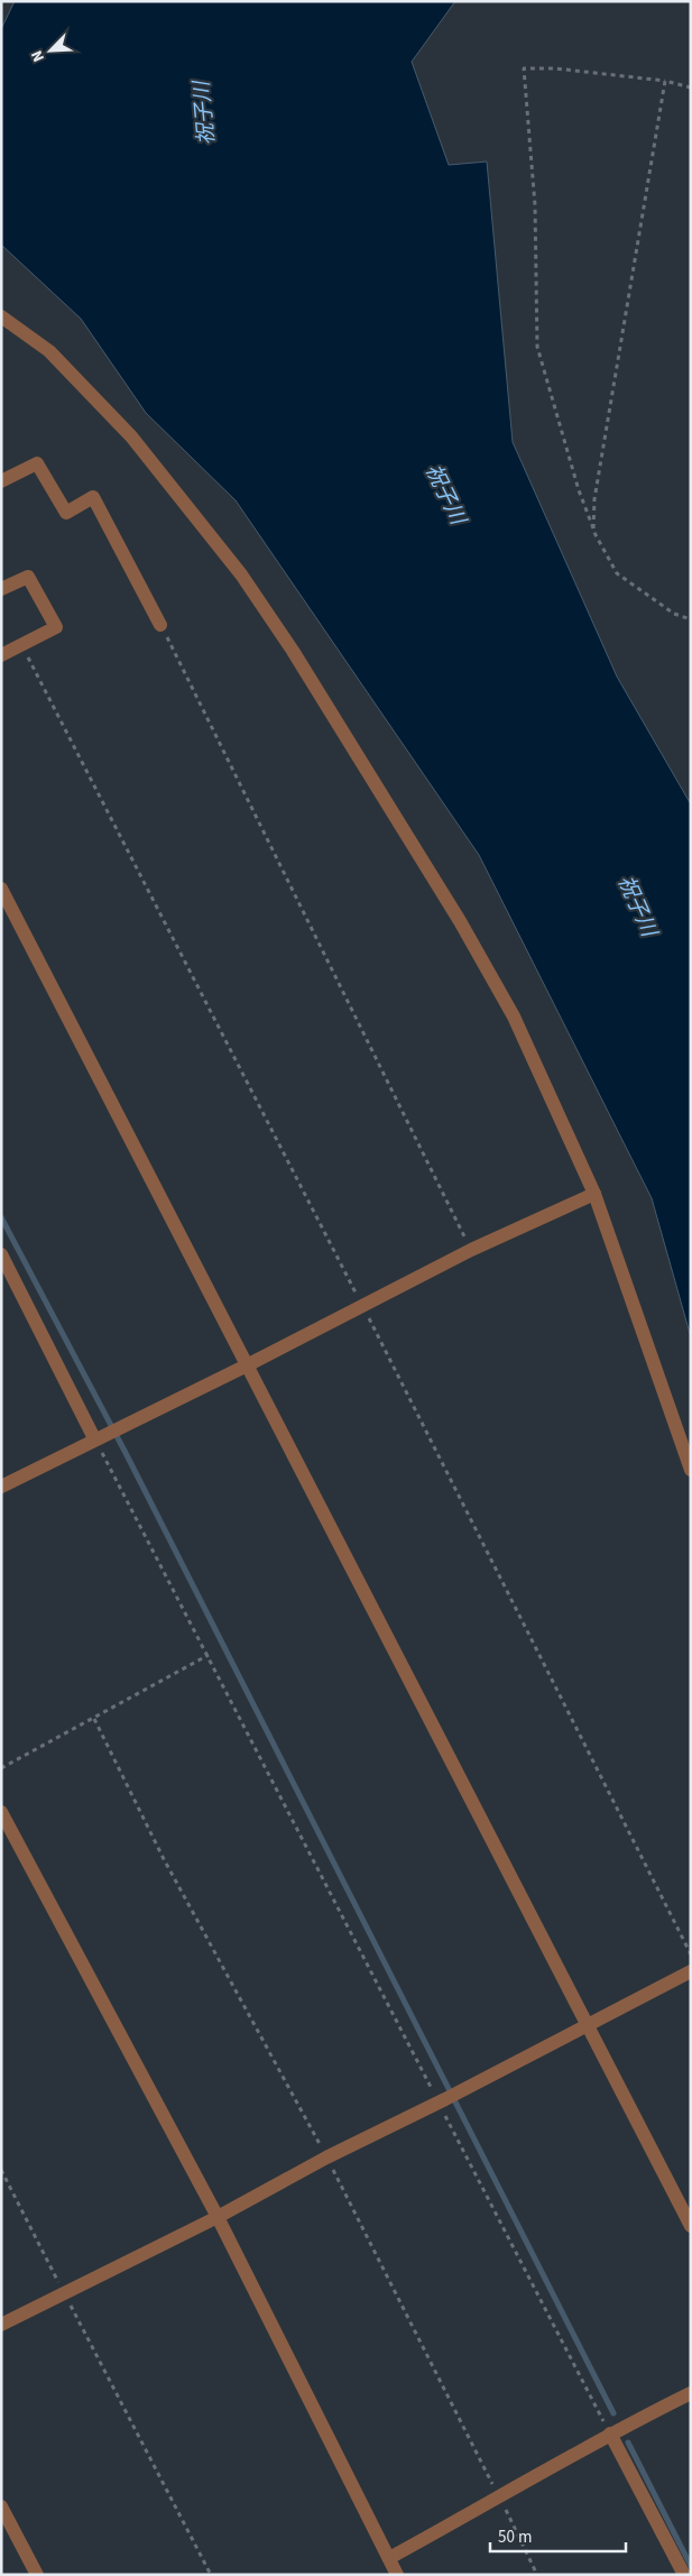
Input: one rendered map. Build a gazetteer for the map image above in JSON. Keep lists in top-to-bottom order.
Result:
{
  "water": ["祝子川"],
  "scale_bar": "50 m",
  "north": "bottom left"
}
